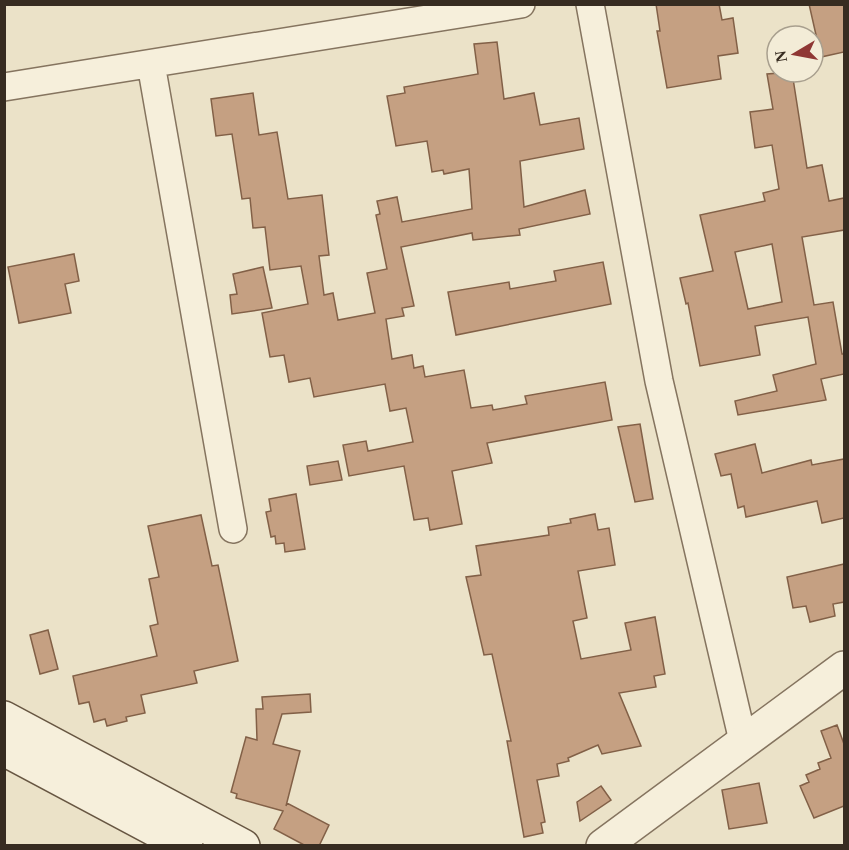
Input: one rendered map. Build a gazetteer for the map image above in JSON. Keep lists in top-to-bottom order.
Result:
{
  "north": "left"
}
